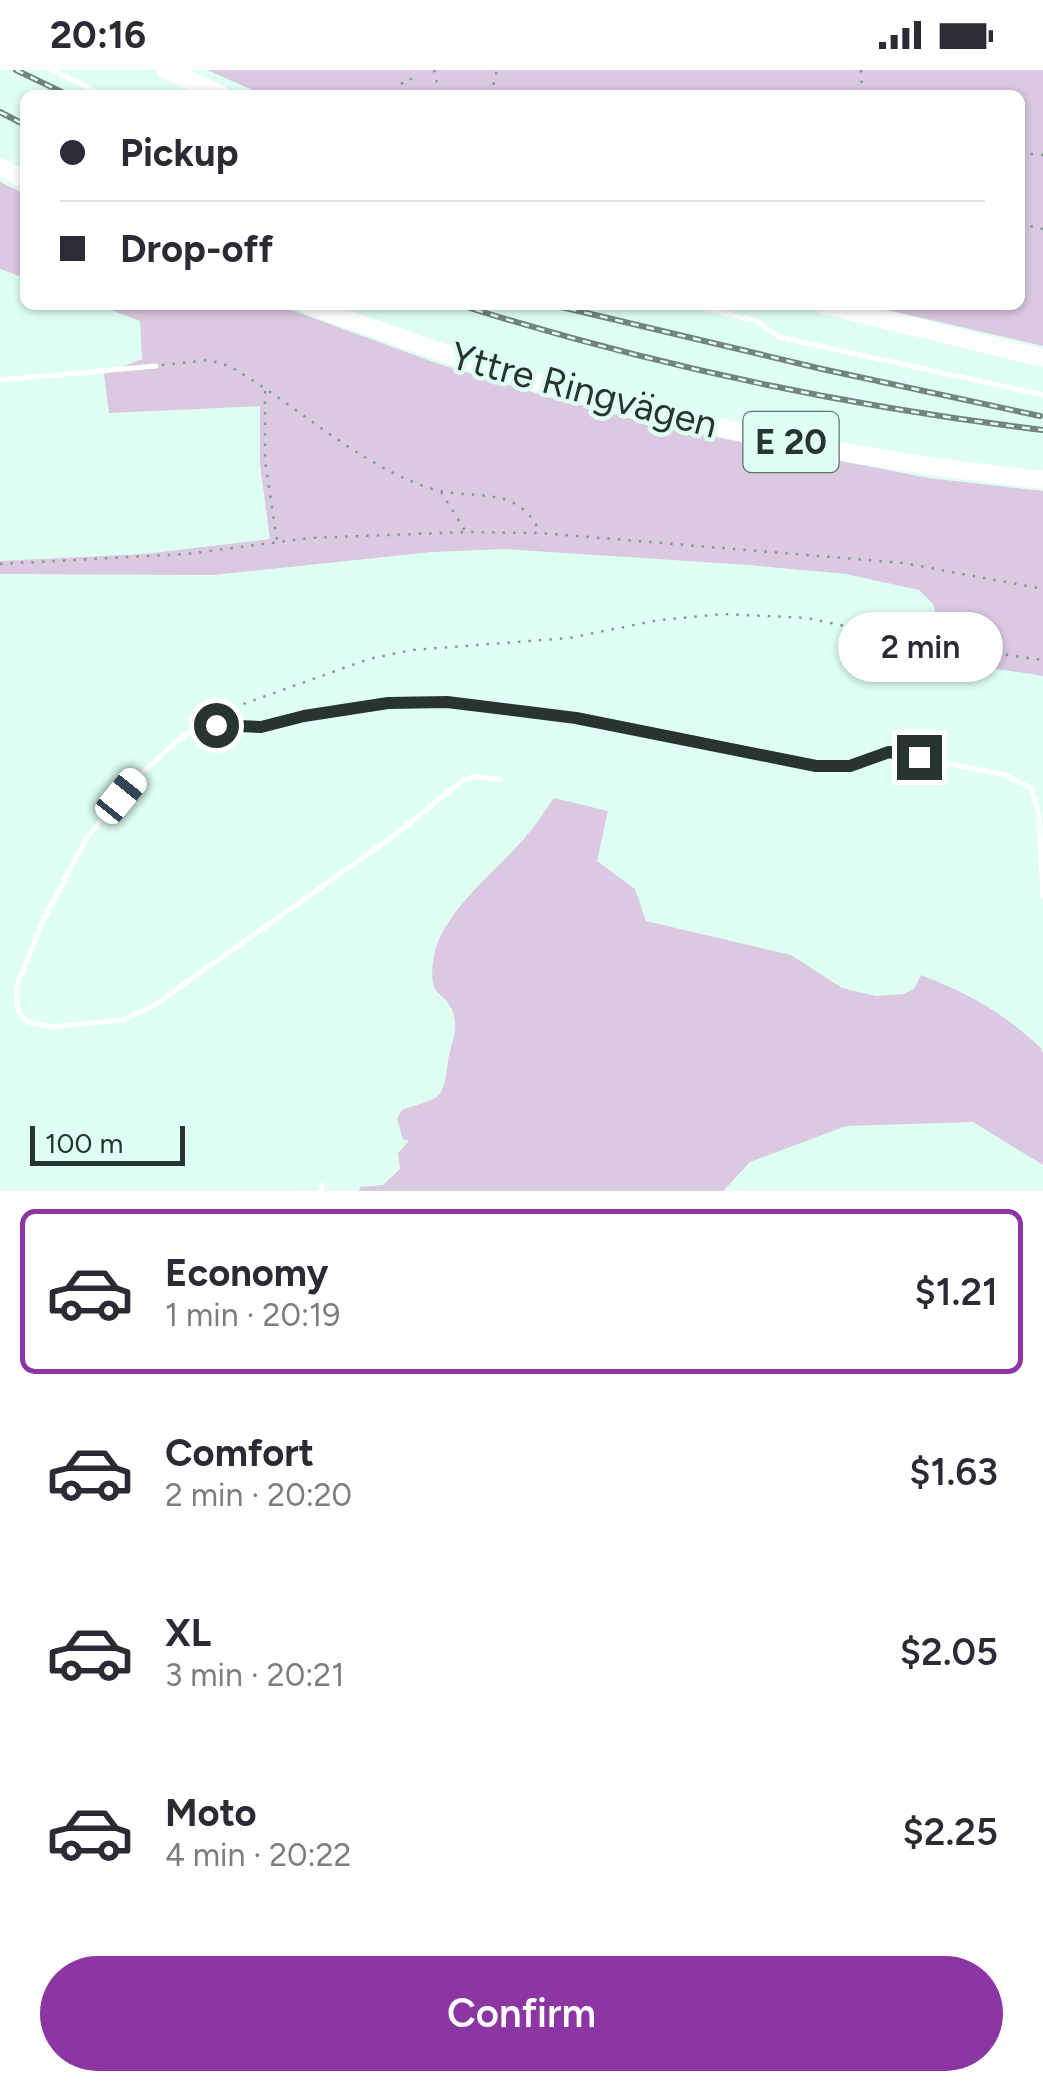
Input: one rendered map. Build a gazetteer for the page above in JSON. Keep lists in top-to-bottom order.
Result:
{
  "streets": {
    "highway": ["Yttre Ringvägen", "E 20"]
  },
  "scale_bar": "100 m",
  "page": {
    "status": "20:16",
    "banner": ["Pickup", "Drop-off"],
    "bubble": "2 min",
    "scale": "100 m",
    "list": [
      {
        "name": "Economy",
        "note": "1 min · 20:19",
        "value": "$1.21"
      },
      {
        "name": "Comfort",
        "note": "2 min · 20:20",
        "value": "$1.63"
      },
      {
        "name": "XL",
        "note": "3 min · 20:21",
        "value": "$2.05"
      },
      {
        "name": "Moto",
        "note": "4 min · 20:22",
        "value": "$2.25"
      }
    ],
    "buttons": "Confirm"
  }
}
